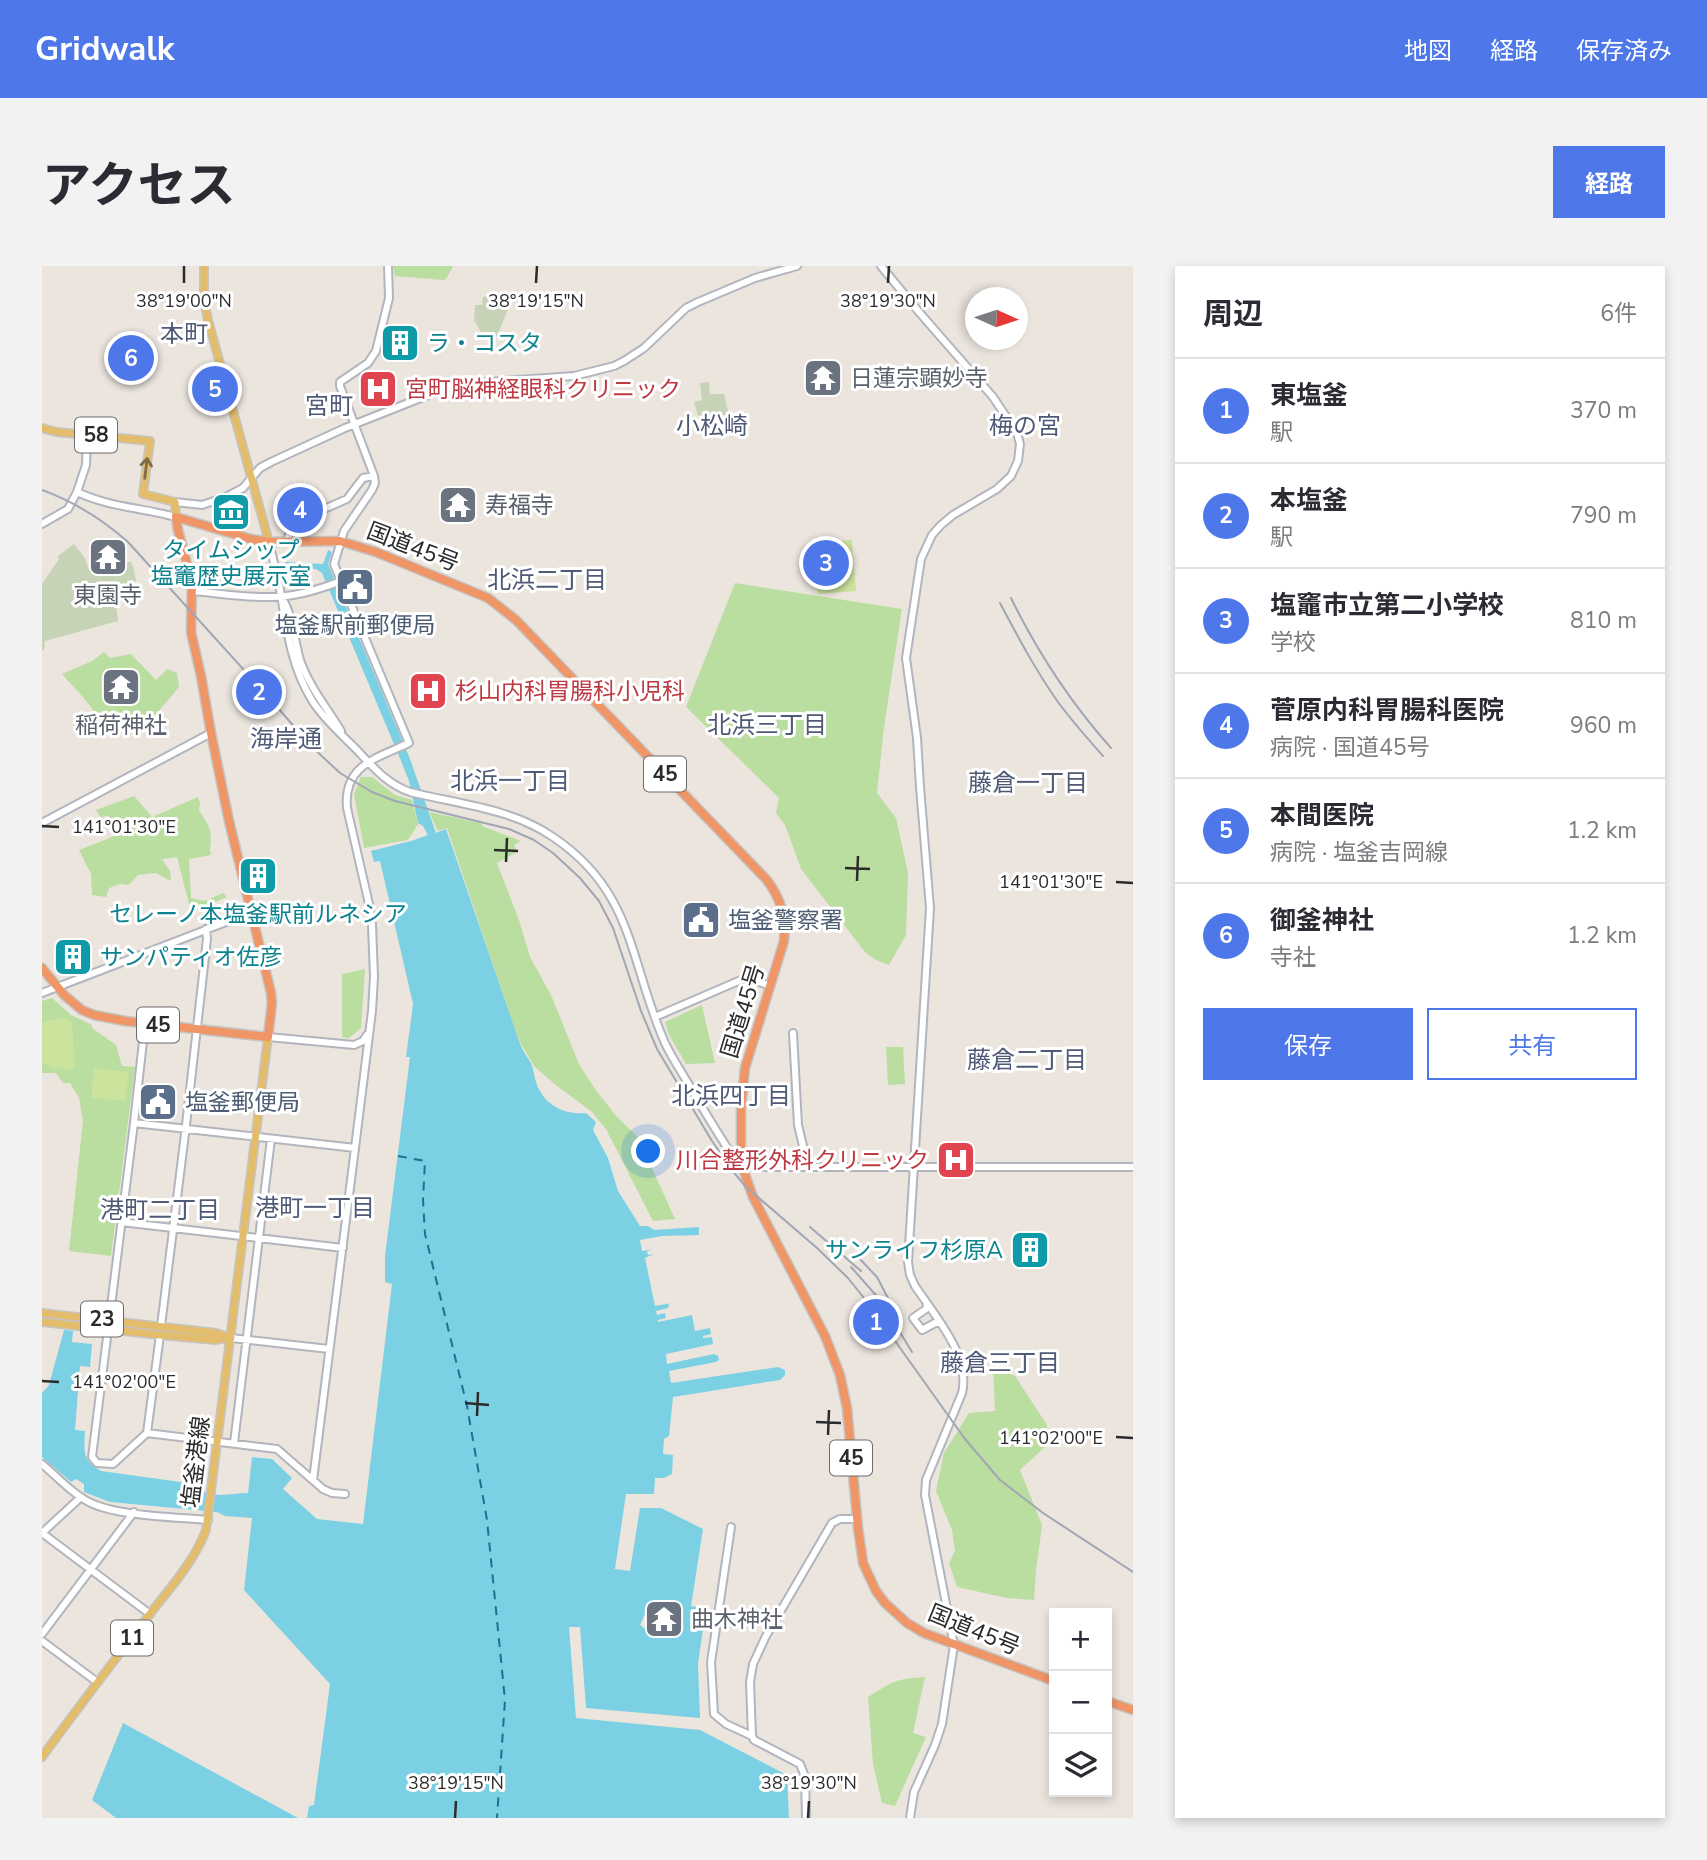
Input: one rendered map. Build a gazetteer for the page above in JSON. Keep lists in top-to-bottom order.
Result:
{
  "streets": {
    "highway": ["国道45号", "45"],
    "main road": [
      "58",
      "23",
      "塩釜港線",
      "11"
    ]
  },
  "crossings": [
    ["45", "塩釜港線"],
    ["23", "塩釜港線"]
  ],
  "districts": [
    "本町",
    "宮町",
    "小松崎",
    "梅の宮",
    "北浜二丁目",
    "北浜三丁目",
    "海岸通",
    "北浜一丁目",
    "藤倉一丁目",
    "藤倉二丁目",
    "北浜四丁目",
    "港町一丁目",
    "港町二丁目",
    "藤倉三丁目"
  ],
  "places": {
    "building": [
      "ラ・コスタ",
      "セレーノ本塩釜駅前ルネシア",
      "サンパティオ佐彦",
      "サンライフ杉原A"
    ],
    "temple": [
      "日蓮宗顕妙寺",
      "寿福寺",
      "東園寺",
      "稲荷神社",
      "曲木神社"
    ],
    "hospital": ["宮町脳神経眼科クリニック", "杉山内科胃腸科小児科", "川合整形外科クリニック"],
    "museum": ["タイムシップ 塩竈歴史展示室"],
    "public building": ["塩釜駅前郵便局", "塩釜警察署", "塩釜郵便局"]
  },
  "north": "right",
  "page": {
    "header": "Gridwalk",
    "nav": ["地図", "経路", "保存済み"],
    "title": "アクセス",
    "buttons": [
      "経路",
      ["保存", "共有"]
    ],
    "heading": ["周辺", "6件"],
    "pins": [
      "6",
      "5",
      "4",
      "3",
      "2",
      "1"
    ],
    "list": [
      {
        "mark": "1",
        "name": "東塩釜",
        "note": "駅",
        "value": "370 m"
      },
      {
        "mark": "2",
        "name": "本塩釜",
        "note": "駅",
        "value": "790 m"
      },
      {
        "mark": "3",
        "name": "塩竈市立第二小学校",
        "note": "学校",
        "value": "810 m"
      },
      {
        "mark": "4",
        "name": "菅原内科胃腸科医院",
        "note": "病院 · 国道45号",
        "value": "960 m"
      },
      {
        "mark": "5",
        "name": "本間医院",
        "note": "病院 · 塩釜吉岡線",
        "value": "1.2 km"
      },
      {
        "mark": "6",
        "name": "御釜神社",
        "note": "寺社",
        "value": "1.2 km"
      }
    ],
    "map_buttons": ["+", "−"]
  },
  "coordinates": [
    "38°19'00\"N",
    "38°19'15\"N",
    "38°19'30\"N",
    "141°01'30\"E",
    "141°02'00\"E"
  ]
}
